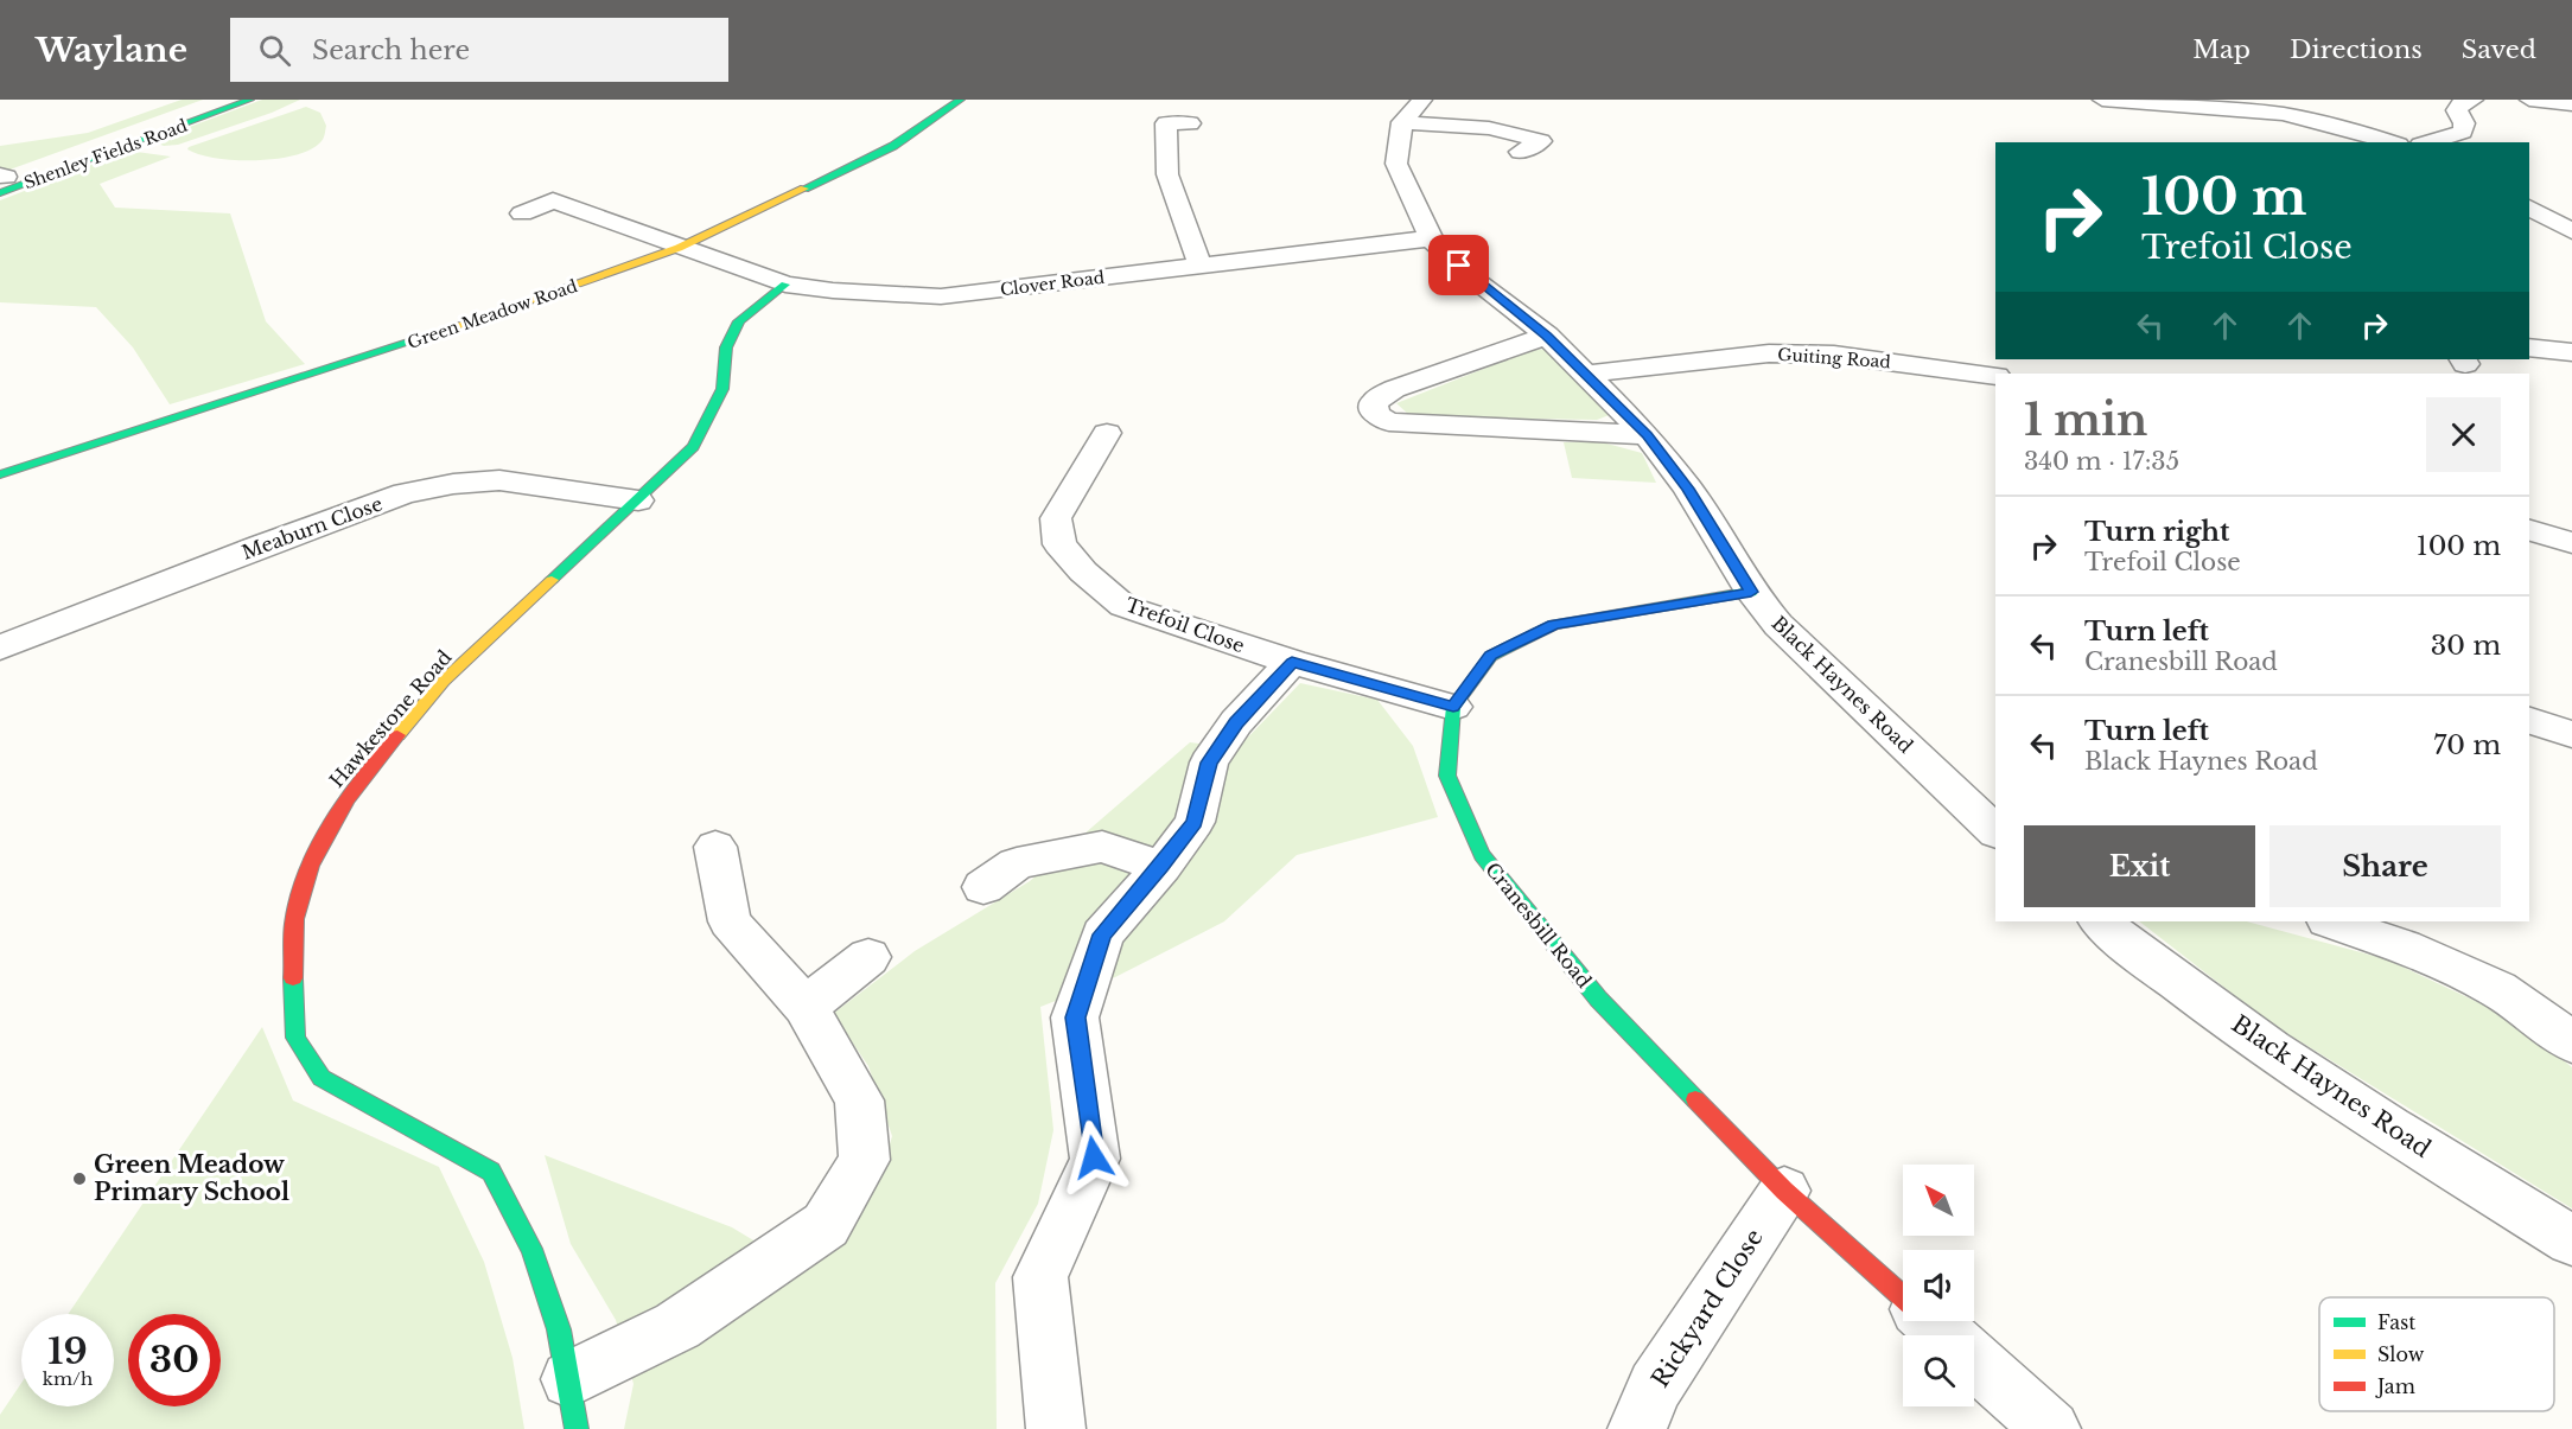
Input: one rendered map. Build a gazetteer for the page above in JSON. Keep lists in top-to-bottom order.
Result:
{
  "streets": {
    "street": [
      "Shenley Fields Road",
      "Clover Road",
      "Green Meadow Road",
      "Guiting Road",
      "Meaburn Close",
      "Trefoil Close",
      "Black Haynes Road",
      "Hawkestone Road",
      "Cranesbill Road",
      "Rickyard Close"
    ]
  },
  "crossings": [
    ["Clover Road", "Green Meadow Road"],
    ["Clover Road", "Black Haynes Road"],
    ["Clover Road", "Hawkestone Road"],
    ["Guiting Road", "Black Haynes Road"],
    ["Meaburn Close", "Hawkestone Road"],
    ["Trefoil Close", "Cranesbill Road"],
    ["Cranesbill Road", "Rickyard Close"]
  ],
  "places": ["Green Meadow Primary School"],
  "legend": ["Fast", "Slow", "Jam"],
  "north": "top left",
  "page": {
    "header": "Waylane",
    "search": "Search here",
    "nav": ["Map", "Directions", "Saved"],
    "turn": ["100 m", "Trefoil Close"],
    "heading": ["1 min", "340 m · 17:35"],
    "list": [
      {
        "name": "Turn right",
        "note": "Trefoil Close",
        "value": "100 m"
      },
      {
        "name": "Turn left",
        "note": "Cranesbill Road",
        "value": "30 m"
      },
      {
        "name": "Turn left",
        "note": "Black Haynes Road",
        "value": "70 m"
      }
    ],
    "buttons": ["Exit", "Share"],
    "speed": "19 km/h",
    "limit": "30"
  }
}
